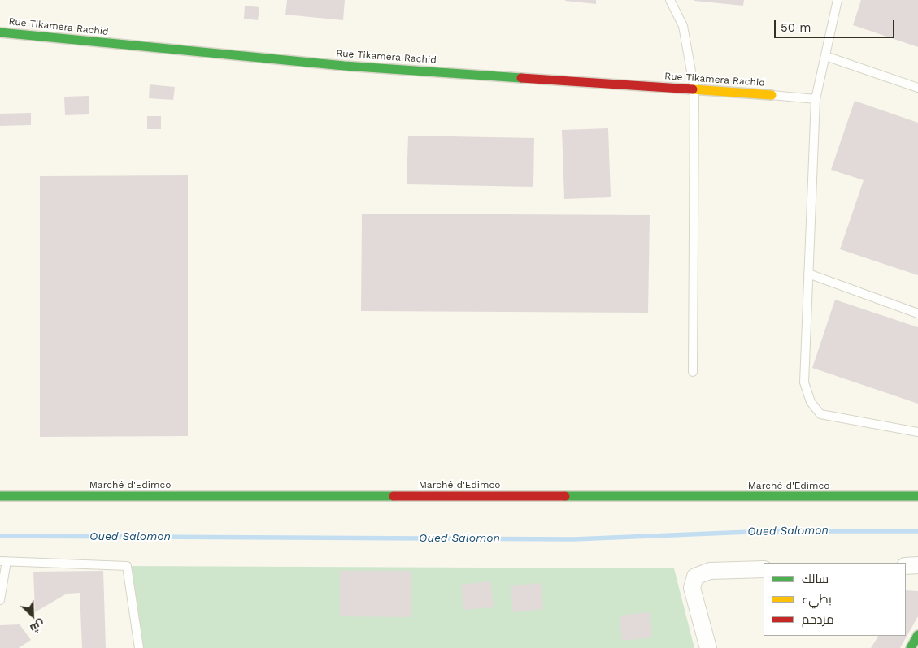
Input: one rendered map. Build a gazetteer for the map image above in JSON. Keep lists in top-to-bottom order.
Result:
{
  "streets": {
    "street": ["Rue Tikamera Rachid", "Marché d'Edimco"]
  },
  "water": ["Oued Salomon"],
  "legend": ["سالك", "بطيء", "مزدحم"],
  "scale_bar": "50 m",
  "north": "bottom right"
}
